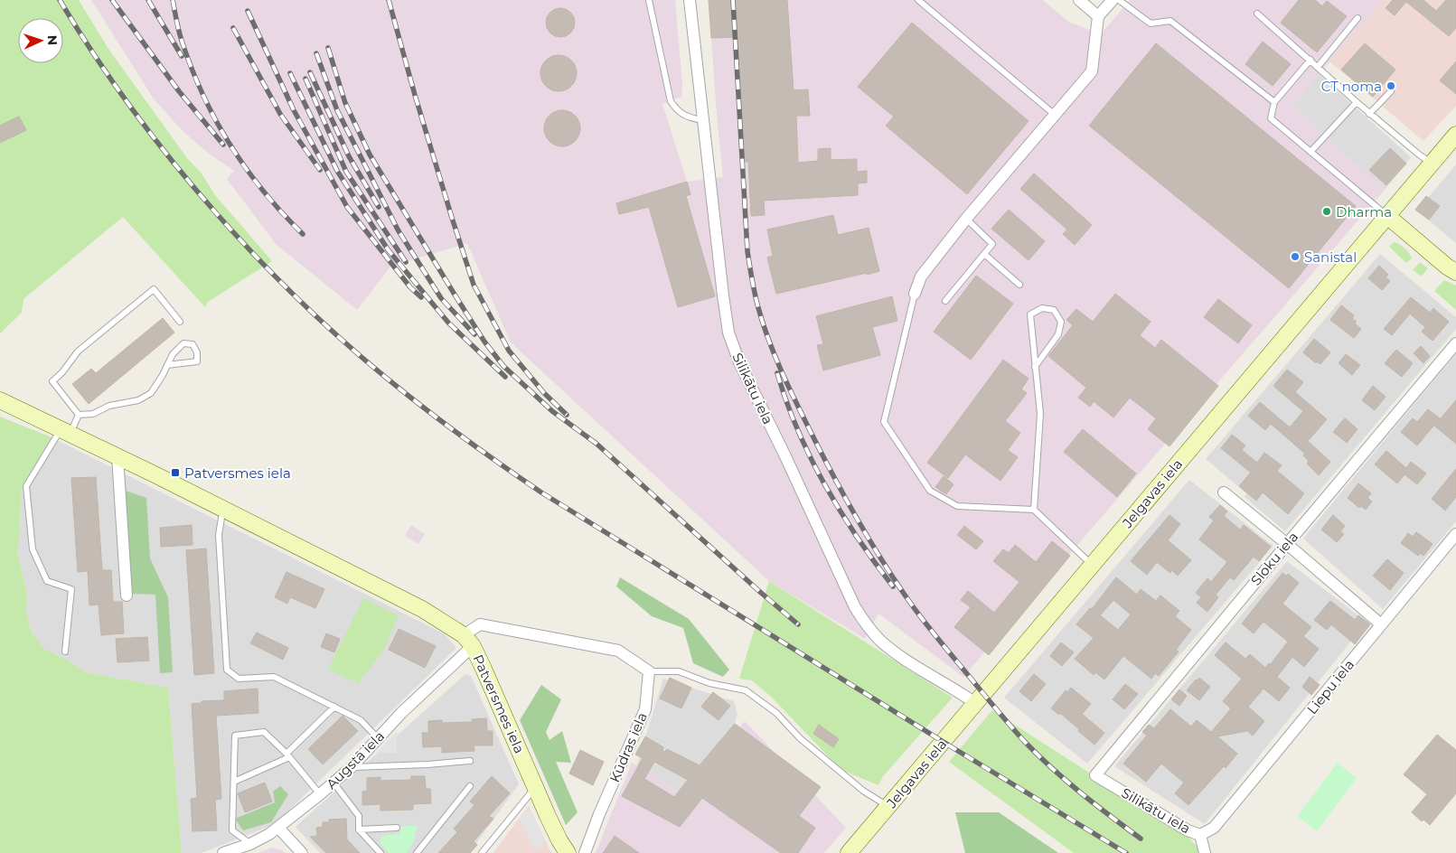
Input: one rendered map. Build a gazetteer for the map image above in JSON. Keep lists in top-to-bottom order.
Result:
{
  "streets": {
    "street": [
      "Silikātu iela",
      "Jelgavas iela",
      "Sloku iela",
      "Liepu iela",
      "Patversmes iela",
      "Kūdras iela",
      "Augstā iela"
    ]
  },
  "crossings": [
    ["Silikātu iela", "Jelgavas iela"],
    ["Silikātu iela", "Sloku iela"],
    ["Silikātu iela", "Liepu iela"],
    ["Patversmes iela", "Augstā iela"]
  ],
  "places": {
    "other": ["CT noma", "Dharma", "Sanistal"],
    "transit": ["Patversmes iela"]
  },
  "north": "right"
}
